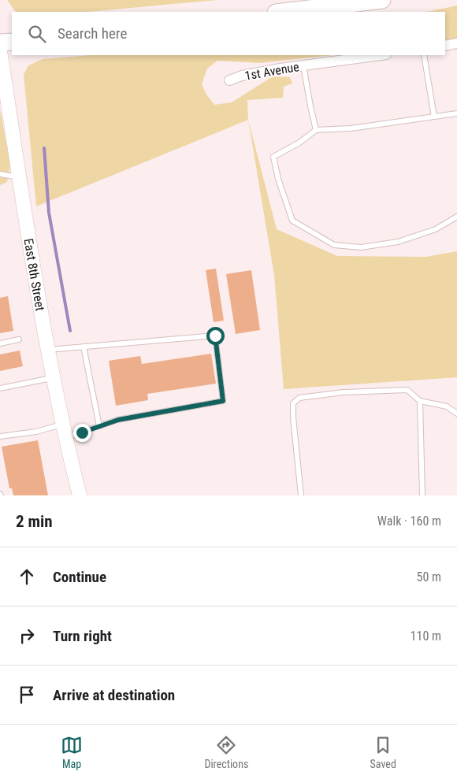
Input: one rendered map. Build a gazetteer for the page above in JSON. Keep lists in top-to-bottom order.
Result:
{
  "streets": {
    "main road": ["East 8th Street"],
    "street": ["1st Avenue"]
  },
  "page": {
    "search": "Search here",
    "heading": ["2 min", "Walk · 160 m"],
    "list": [
      ["Continue", "50 m"],
      ["Turn right", "110 m"],
      "Arrive at destination"
    ],
    "nav": ["Map", "Directions", "Saved"]
  }
}
